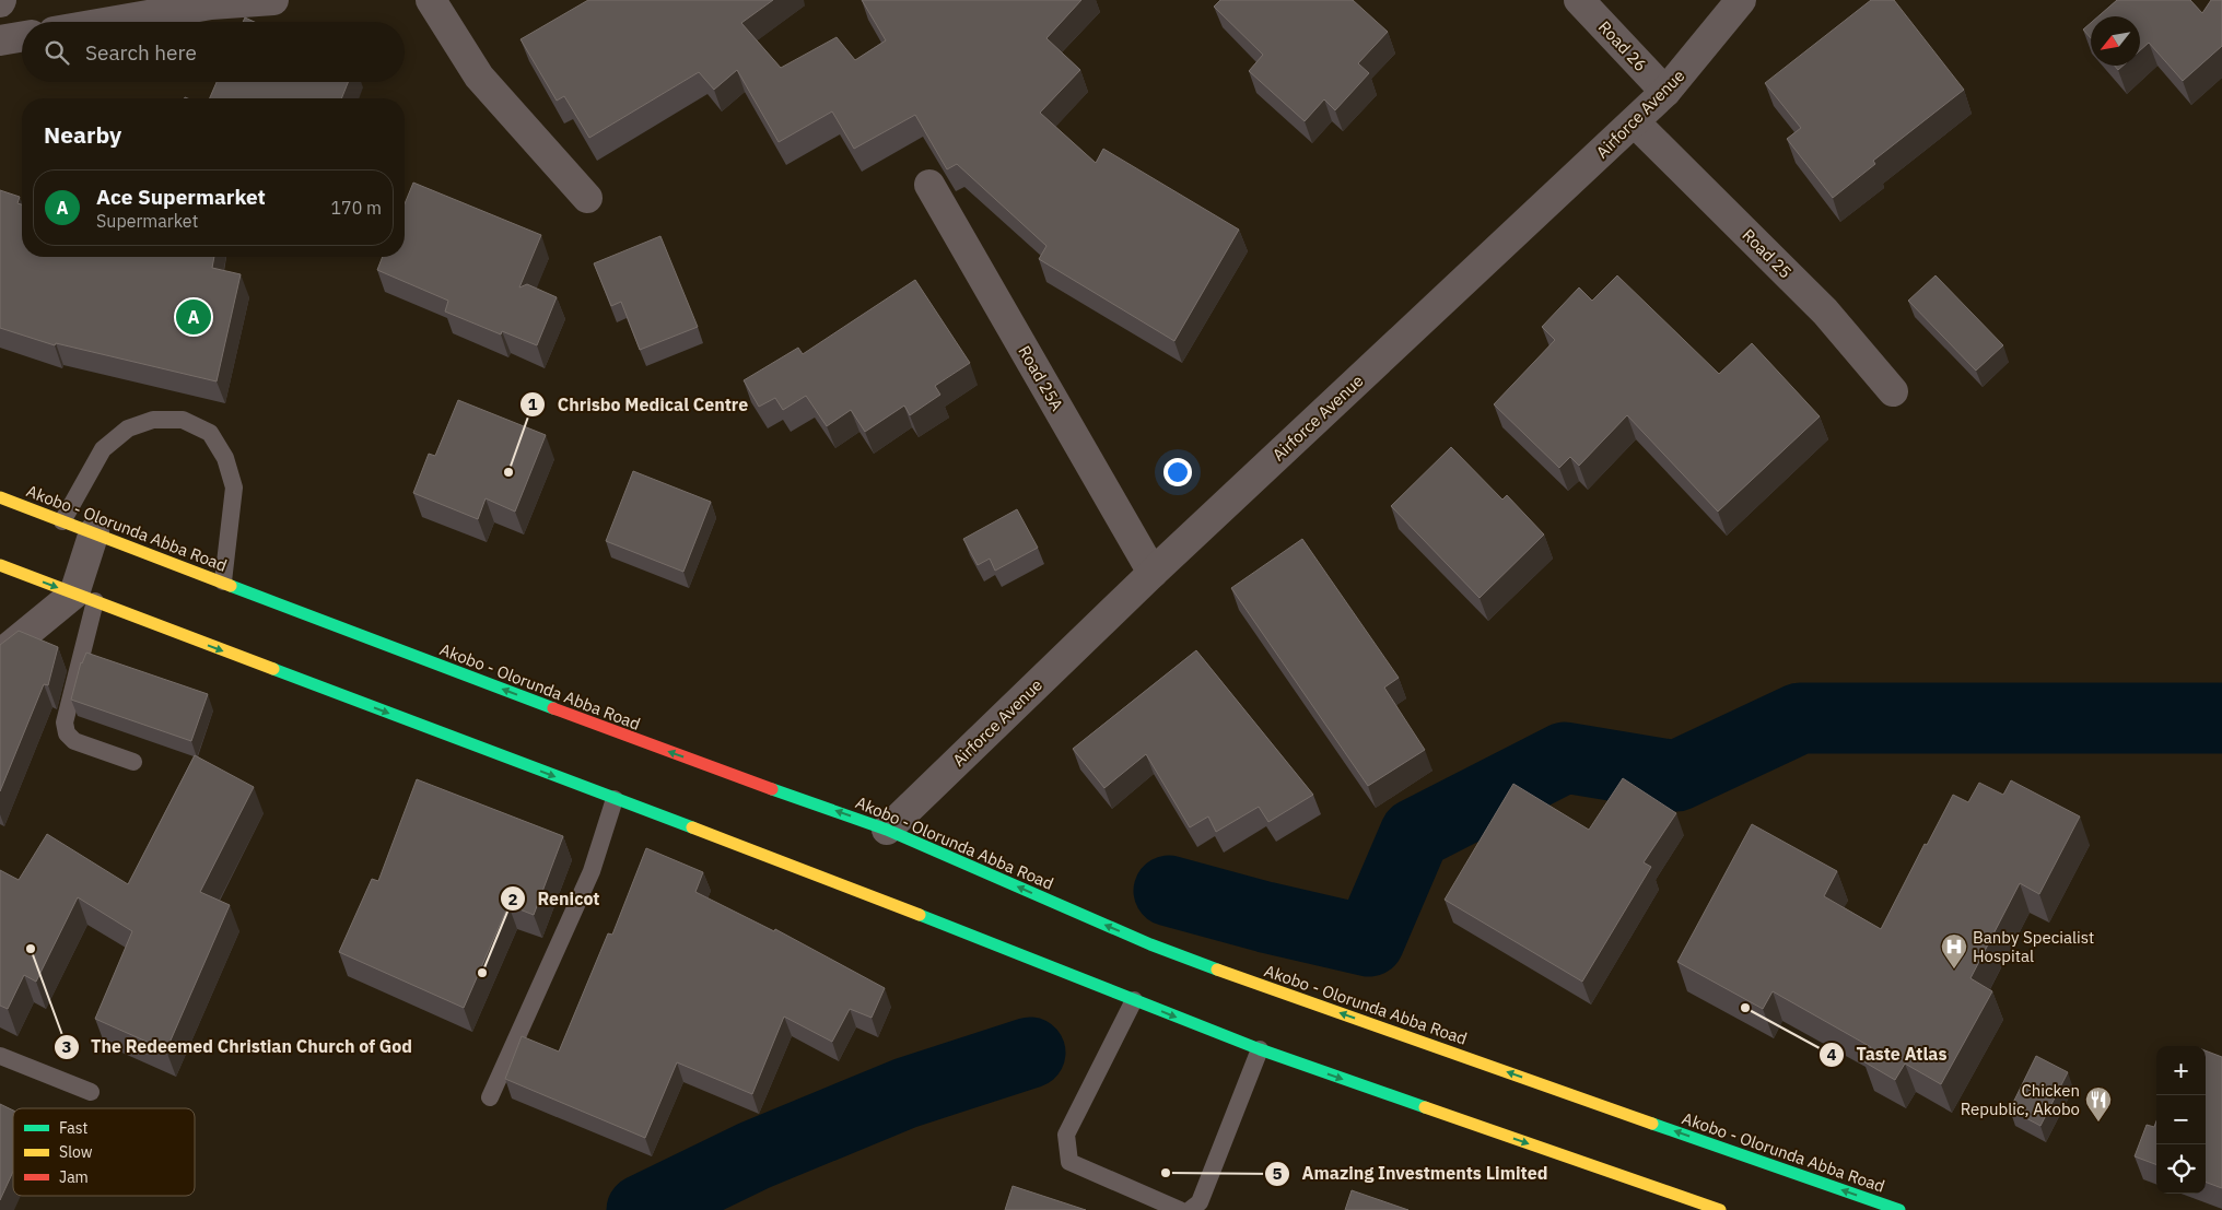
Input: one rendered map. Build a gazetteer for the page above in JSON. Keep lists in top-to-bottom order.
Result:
{
  "streets": {
    "main road": ["Akobo - Olorunda Abba Road"],
    "street": [
      "Road 26",
      "Airforce Avenue",
      "Road 25",
      "Road 25A"
    ]
  },
  "crossings": [
    ["Road 26", "Airforce Avenue"],
    ["Airforce Avenue", "Road 25"],
    ["Airforce Avenue", "Road 25A"],
    ["Airforce Avenue", "Akobo - Olorunda Abba Road"]
  ],
  "places": {
    "other": [
      "Chrisbo Medical Centre",
      "The Redeemed Christian Church of God",
      "Renicot",
      "Taste Atlas",
      "Amazing Investments Limited"
    ],
    "hospital": ["Banby Specialist Hospital"],
    "restaurant": ["Chicken Republic, Akobo"]
  },
  "legend": ["Fast", "Slow", "Jam"],
  "north": "bottom left",
  "page": {
    "search": "Search here",
    "heading": "Nearby",
    "list": [
      {
        "mark": "A",
        "name": "Ace Supermarket",
        "note": "Supermarket",
        "value": "170 m"
      }
    ],
    "pins": "A",
    "map_buttons": ["+", "−"]
  }
}
